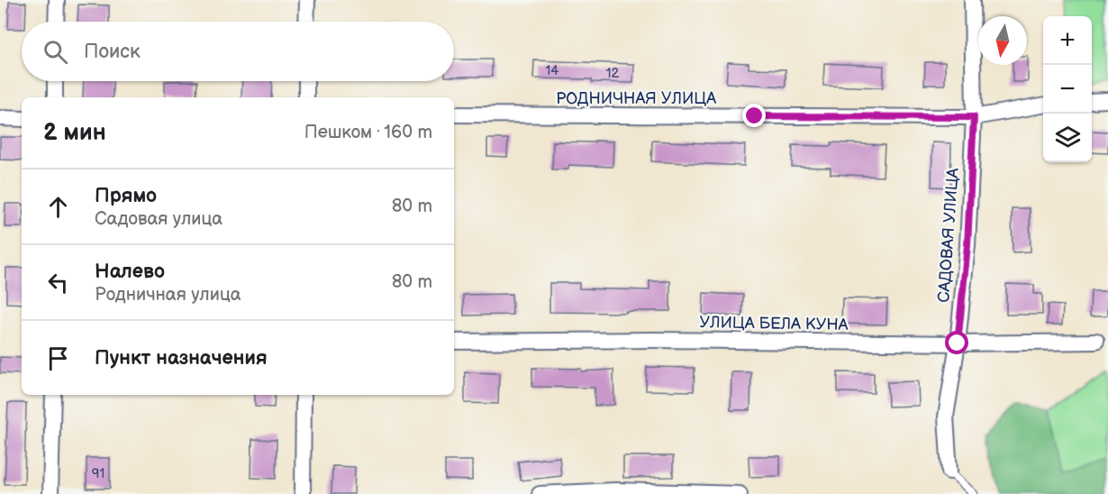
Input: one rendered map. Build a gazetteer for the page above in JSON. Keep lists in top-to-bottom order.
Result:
{
  "streets": {
    "street": ["РОДНИЧНАЯ УЛИЦА", "САДОВАЯ УЛИЦА", "УЛИЦА БЕЛА КУНА"]
  },
  "crossings": [
    ["РОДНИЧНАЯ УЛИЦА", "САДОВАЯ УЛИЦА"],
    ["САДОВАЯ УЛИЦА", "УЛИЦА БЕЛА КУНА"]
  ],
  "house_numbers": ["14", "12", "91"],
  "north": "bottom",
  "page": {
    "map_buttons": ["+", "−"],
    "search": "Поиск",
    "heading": ["2 мин", "Пешком · 160 m"],
    "list": [
      ["Прямо", "Садовая улица", "80 m"],
      ["Налево", "Родничная улица", "80 m"],
      "Пункт назначения"
    ]
  }
}
